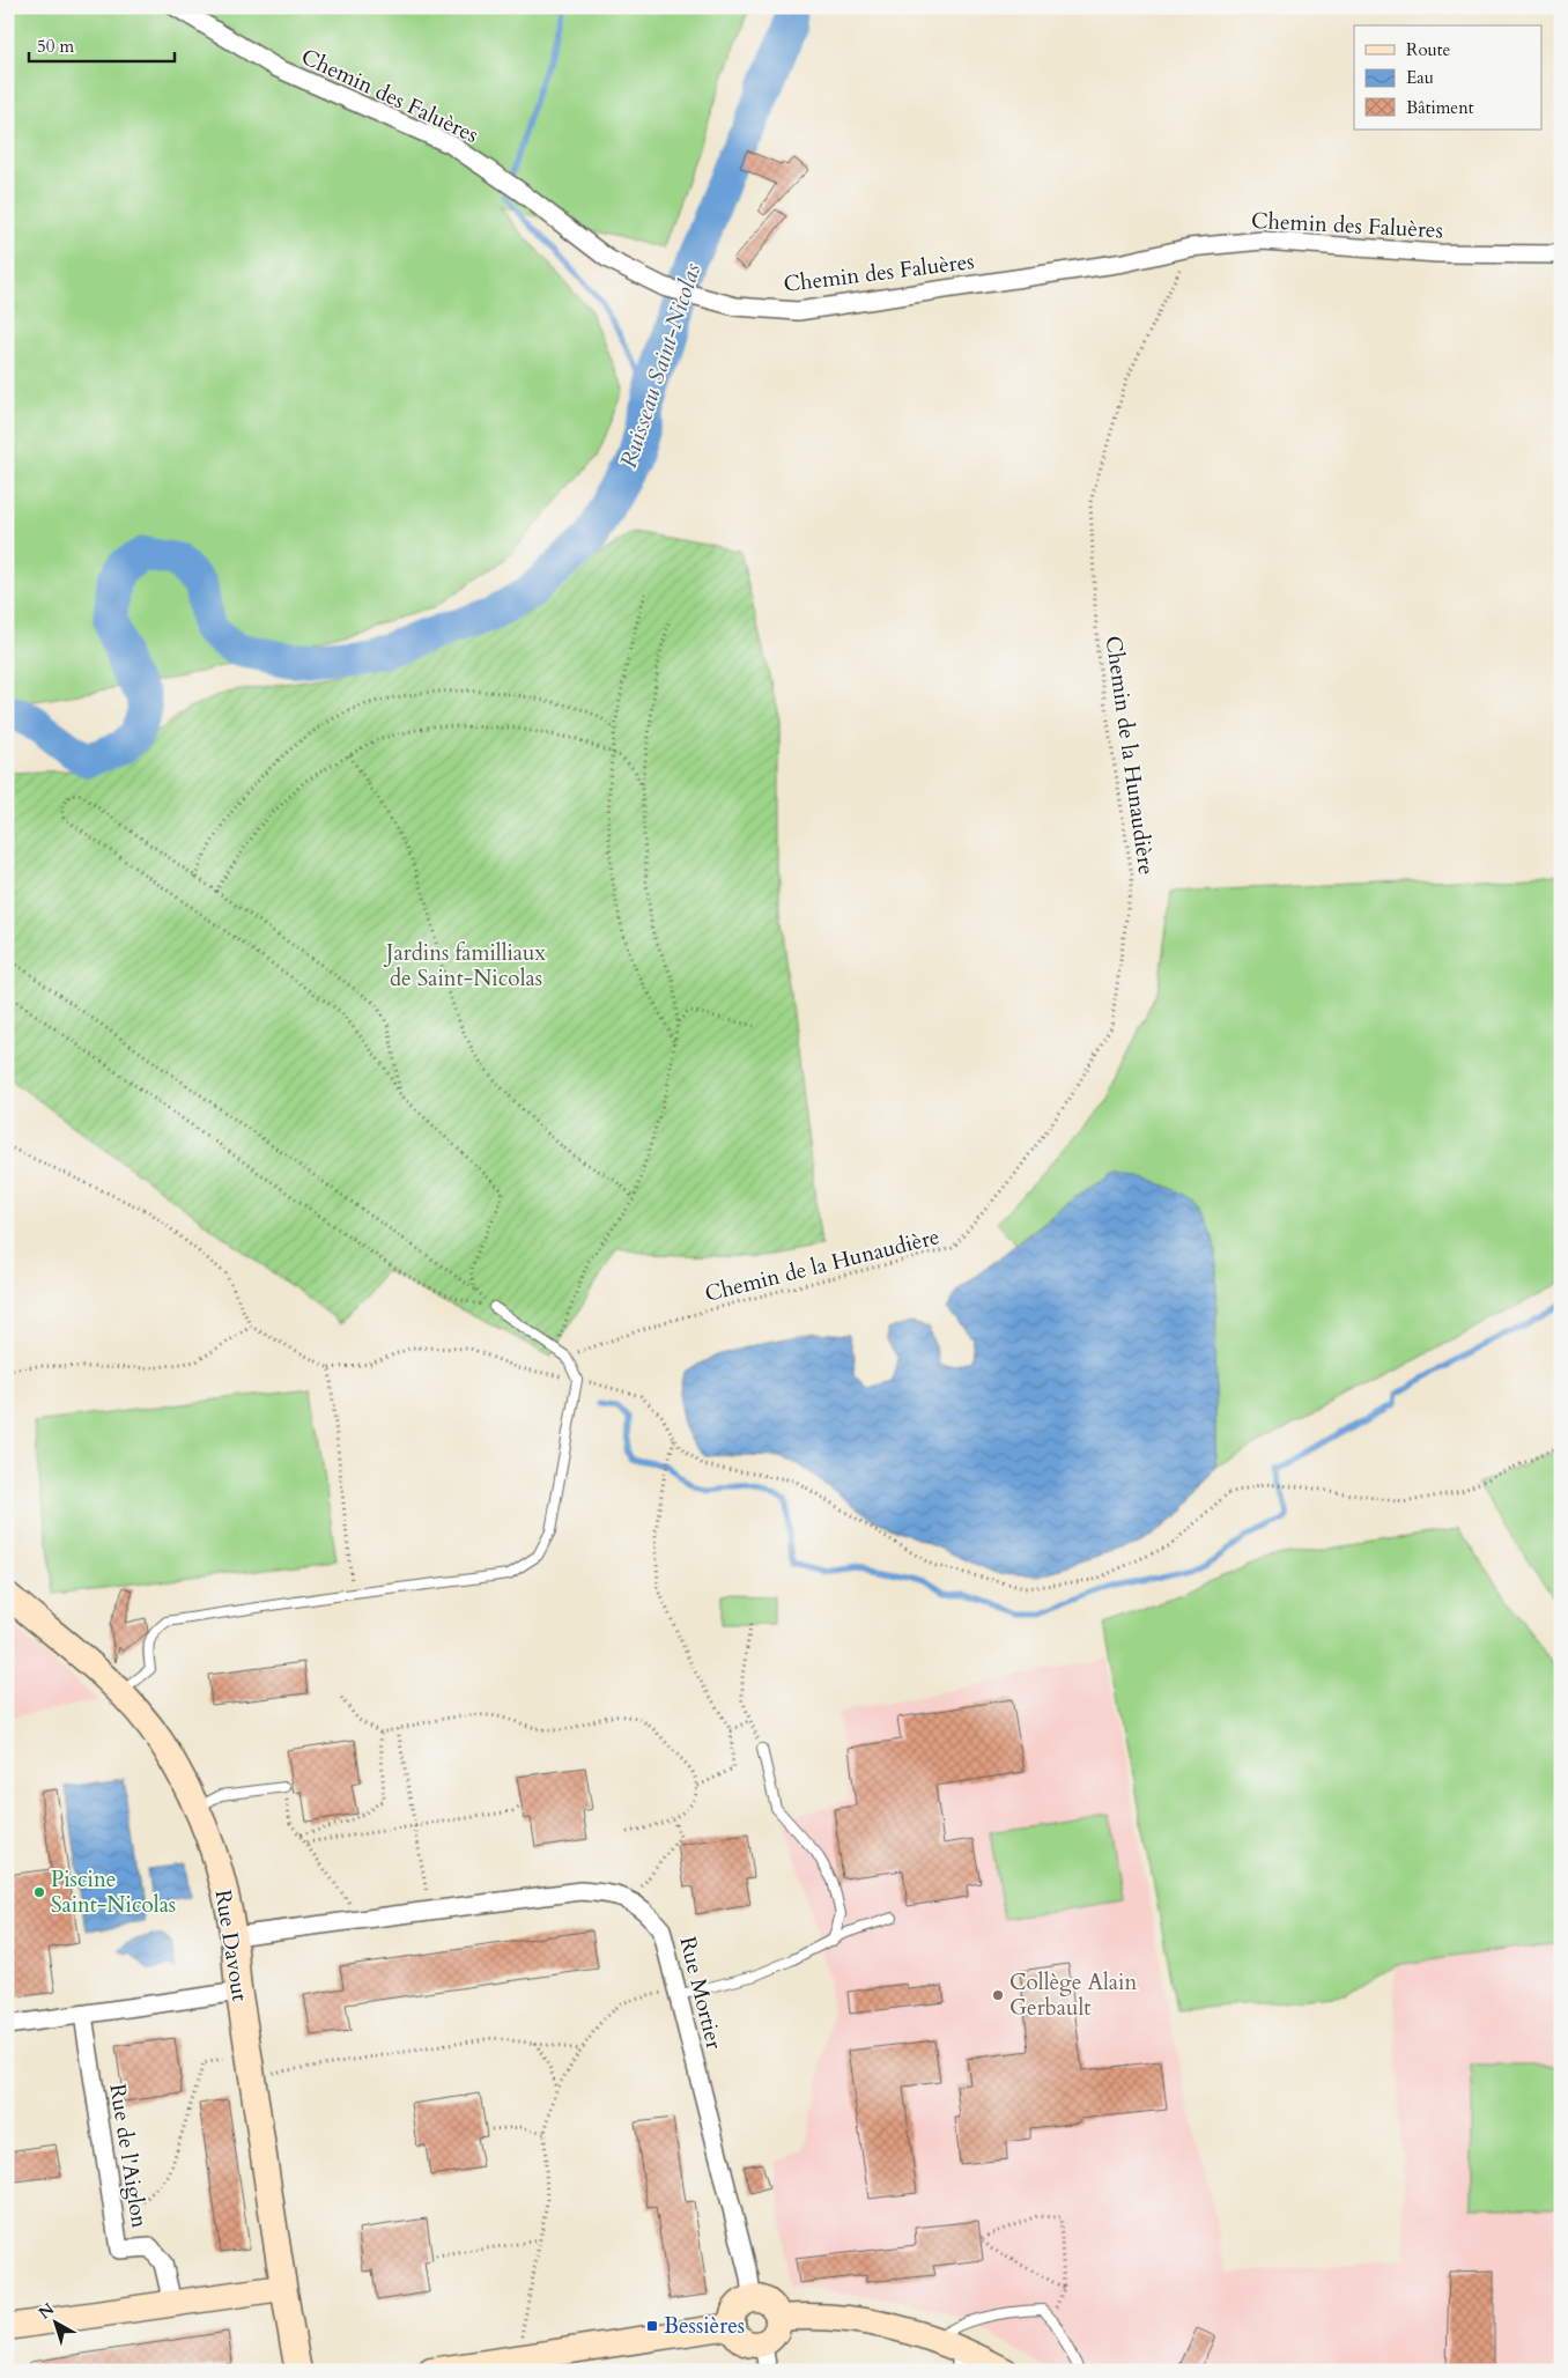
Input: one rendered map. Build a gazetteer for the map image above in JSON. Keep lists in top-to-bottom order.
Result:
{
  "streets": {
    "street": [
      "Chemin des Faluères",
      "Rue Davout",
      "Rue Mortier",
      "Rue de l'Aiglon"
    ],
    "path": ["Chemin de la Hunaudière"]
  },
  "crossings": [
    ["Chemin des Faluères", "Chemin de la Hunaudière"],
    ["Rue Davout", "Rue Mortier"]
  ],
  "water": ["Ruisseau Saint-Nicolas"],
  "parks": ["Jardins familliaux de Saint-Nicolas"],
  "places": {
    "other": ["Piscine Saint-Nicolas", "Collège Alain Gerbault"],
    "transit": ["Bessières"]
  },
  "legend": ["Route", "Eau", "Bâtiment"],
  "scale_bar": "50 m",
  "north": "top left"
}
